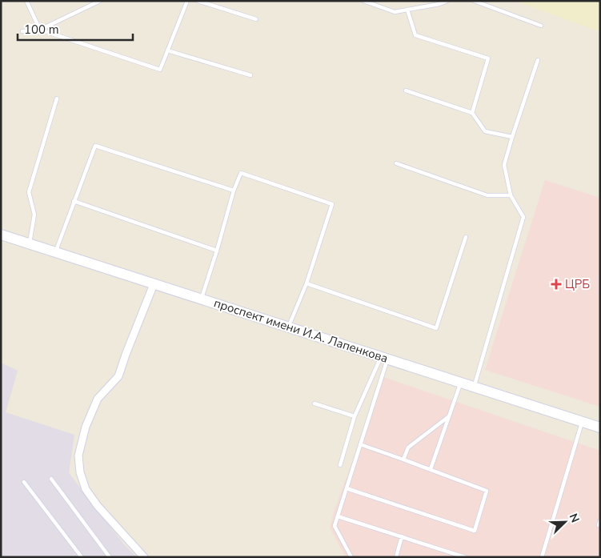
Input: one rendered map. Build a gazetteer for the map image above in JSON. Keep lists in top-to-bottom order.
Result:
{
  "streets": {
    "main road": ["проспект имени И.А. Лапенкова"]
  },
  "places": {
    "health": ["ЦРБ"]
  },
  "scale_bar": "100 m",
  "north": "top right"
}
